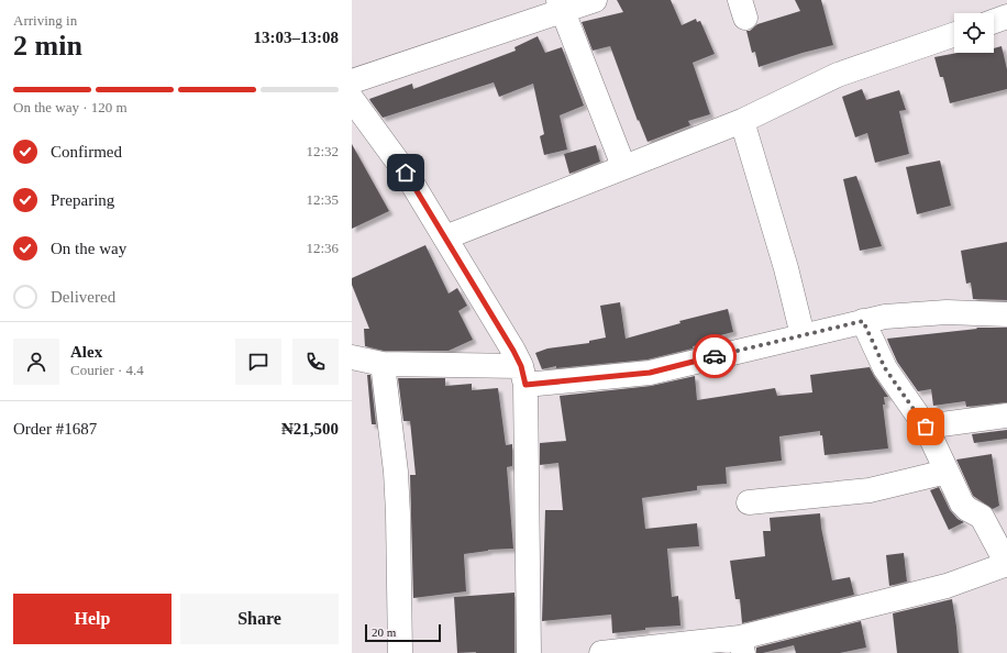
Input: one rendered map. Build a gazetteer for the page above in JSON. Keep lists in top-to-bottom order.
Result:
{
  "scale_bar": "20 m",
  "page": {
    "heading": ["2 min", "Arriving in", "13:03–13:08"],
    "panel": [
      "Alex",
      "Courier · 4.4",
      "Order #1687",
      "₦21,500"
    ],
    "bar": "On the way · 120 m",
    "list": [
      ["Confirmed", "12:32"],
      ["Preparing", "12:35"],
      ["On the way", "12:36"],
      "Delivered"
    ],
    "buttons": ["Help", "Share"],
    "scale": "20 m"
  }
}
